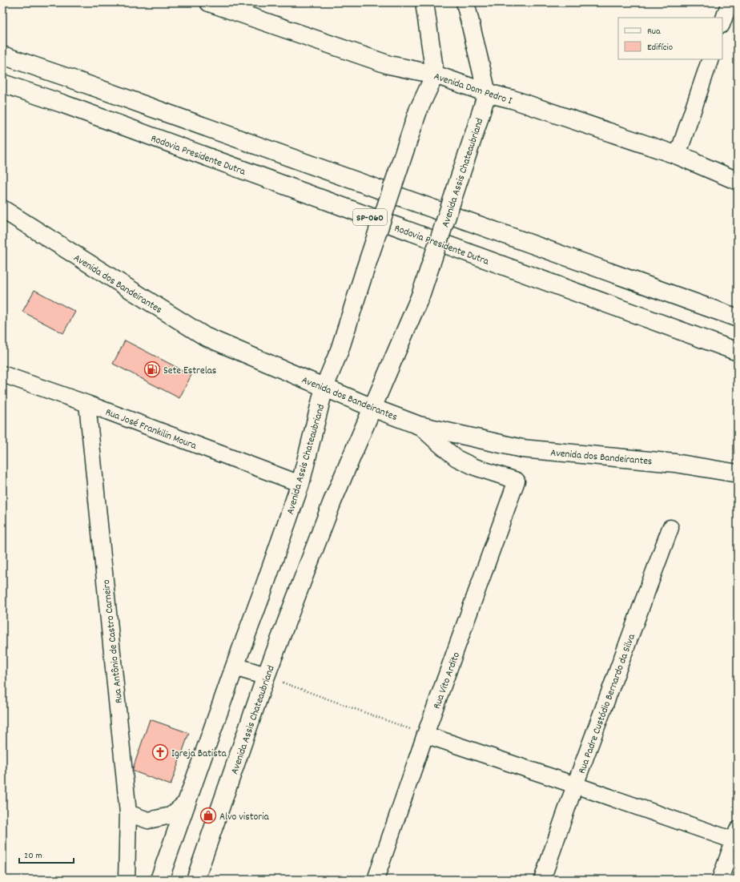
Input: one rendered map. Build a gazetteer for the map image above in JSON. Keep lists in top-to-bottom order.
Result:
{
  "streets": {
    "main road": [
      "Avenida Dom Pedro I",
      "Rodovia Presidente Dutra",
      "Avenida Assis Chateaubriand",
      "SP-060",
      "Avenida dos Bandeirantes"
    ],
    "street": [
      "Rua José Frankilin Moura",
      "Rua Antônio de Castro Carneiro",
      "Rua Vito Ardito",
      "Rua Padre Custódio Bernardo da Silva"
    ]
  },
  "crossings": [
    ["Avenida Dom Pedro I", "Avenida Assis Chateaubriand"],
    ["Avenida Assis Chateaubriand", "Avenida dos Bandeirantes"],
    ["Avenida Assis Chateaubriand", "Rua José Frankilin Moura"],
    ["Avenida dos Bandeirantes", "Rua Vito Ardito"],
    ["Rua José Frankilin Moura", "Rua Antônio de Castro Carneiro"]
  ],
  "places": {
    "fuel station": ["Sete Estrelas"],
    "church": ["Igreja Batista"],
    "shop": ["Alvo vistoria"]
  },
  "legend": ["Rua", "Edifício"],
  "scale_bar": "20 m"
}
